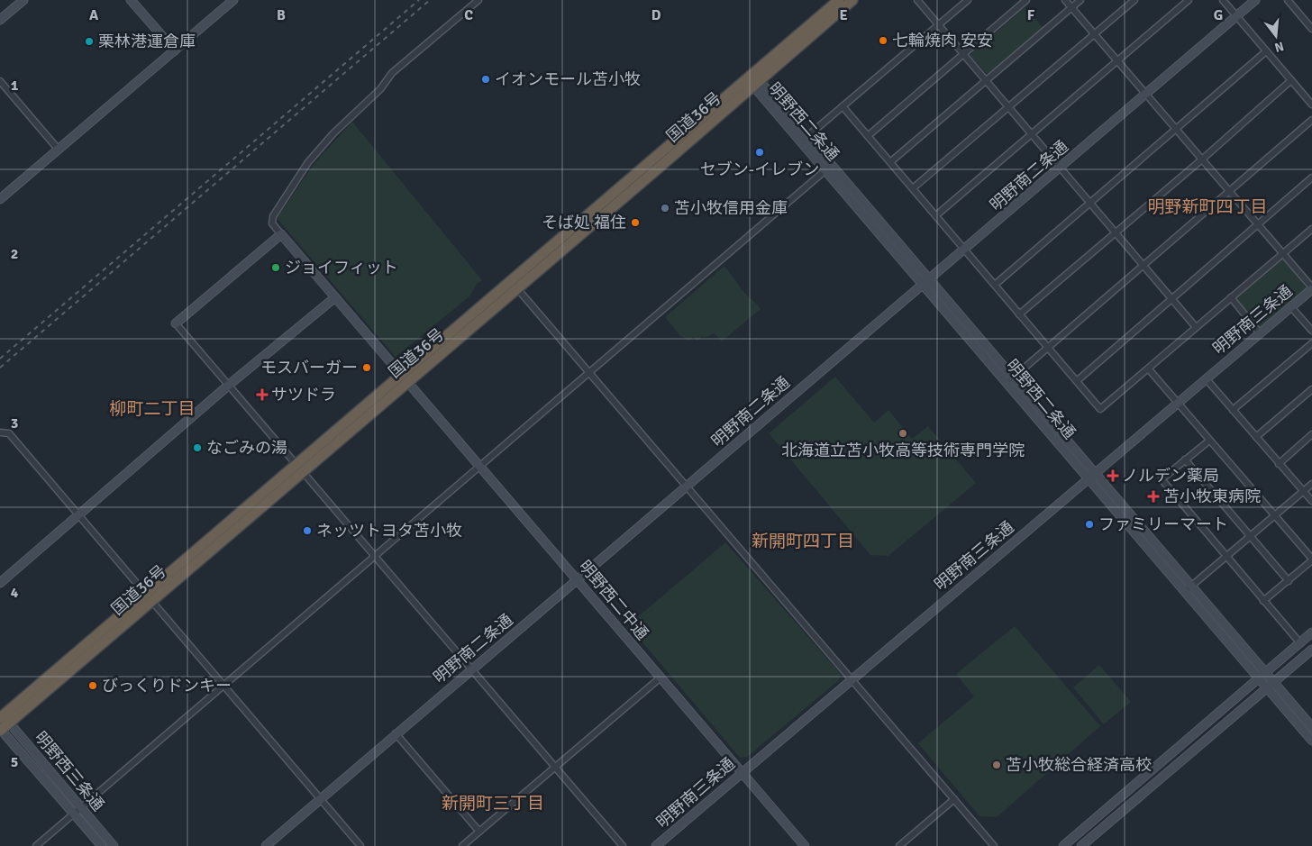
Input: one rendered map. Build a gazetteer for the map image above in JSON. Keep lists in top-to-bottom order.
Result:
{
  "streets": {
    "highway": ["国道36号"],
    "street": [
      "明野西二条通",
      "明野南二条通",
      "明野南三条通",
      "明野西二中通",
      "明野西三条通"
    ]
  },
  "crossings": [
    ["国道36号", "明野西二条通"],
    ["国道36号", "明野西二中通"],
    ["国道36号", "明野西三条通"],
    ["明野西二条通", "明野南二条通"],
    ["明野西二条通", "明野南三条通"],
    ["明野南二条通", "明野西二中通"],
    ["明野南三条通", "明野西二中通"]
  ],
  "districts": [
    "明野新町四丁目",
    "柳町二丁目",
    "新開町四丁目",
    "新開町三丁目"
  ],
  "places": {
    "other": [
      "七輪焼肉 安安",
      "栗林港運倉庫",
      "イオンモール苫小牧",
      "セブン-イレブン",
      "苫小牧信用金庫",
      "そば処 福住",
      "ジョイフィット",
      "モスバーガー",
      "北海道立苫小牧高等技術専門学院",
      "なごみの湯",
      "ファミリーマート",
      "ネッツトヨタ苫小牧",
      "びっくりドンキー",
      "苫小牧総合経済高校"
    ],
    "health": ["サツドラ", "ノルデン薬局", "苫小牧東病院"]
  },
  "north": "bottom",
  "grid": {
    "columns": [
      "A",
      "B",
      "C",
      "D",
      "E",
      "F",
      "G"
    ],
    "rows": [
      "1",
      "2",
      "3",
      "4",
      "5"
    ]
  }
}
